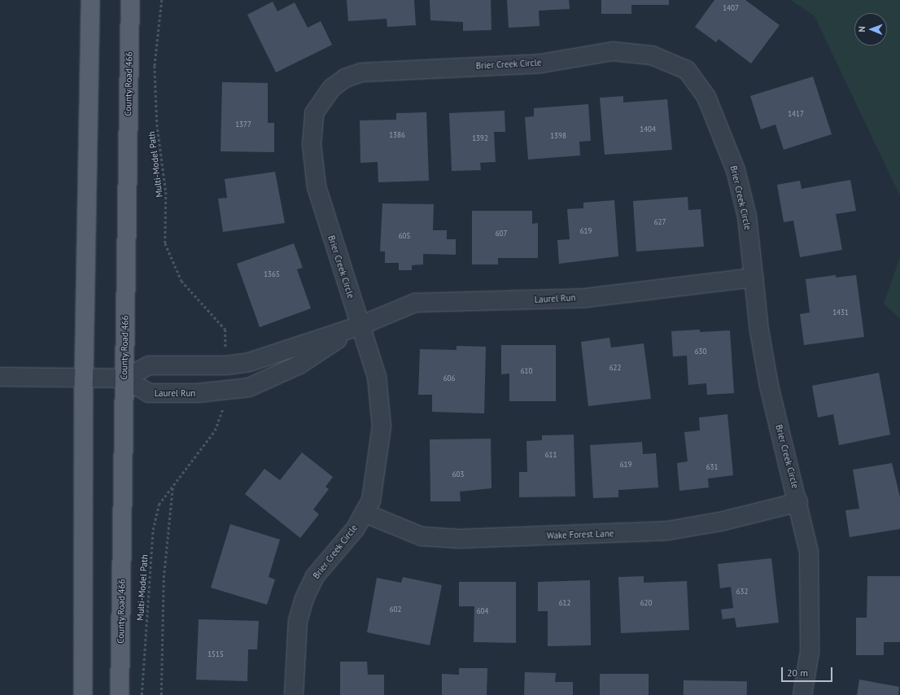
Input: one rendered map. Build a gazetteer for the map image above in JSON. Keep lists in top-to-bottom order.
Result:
{
  "streets": {
    "main road": ["County Road 466"],
    "street": ["Brier Creek Circle", "Laurel Run", "Wake Forest Lane"],
    "path": ["Multi-Model Path"]
  },
  "crossings": [
    ["Brier Creek Circle", "Laurel Run"],
    ["Brier Creek Circle", "Wake Forest Lane"],
    ["County Road 466", "Laurel Run"],
    ["Multi-Model Path", "Laurel Run"]
  ],
  "house_numbers": [
    "1407",
    "1417",
    "1377",
    "1404",
    "1386",
    "1398",
    "1392",
    "627",
    "619",
    "607",
    "605",
    "1365",
    "1431",
    "630",
    "622",
    "610",
    "606",
    "611",
    "619",
    "631",
    "603",
    "632",
    "612",
    "620",
    "602",
    "604",
    "1515"
  ],
  "scale_bar": "20 m",
  "north": "left"
}
